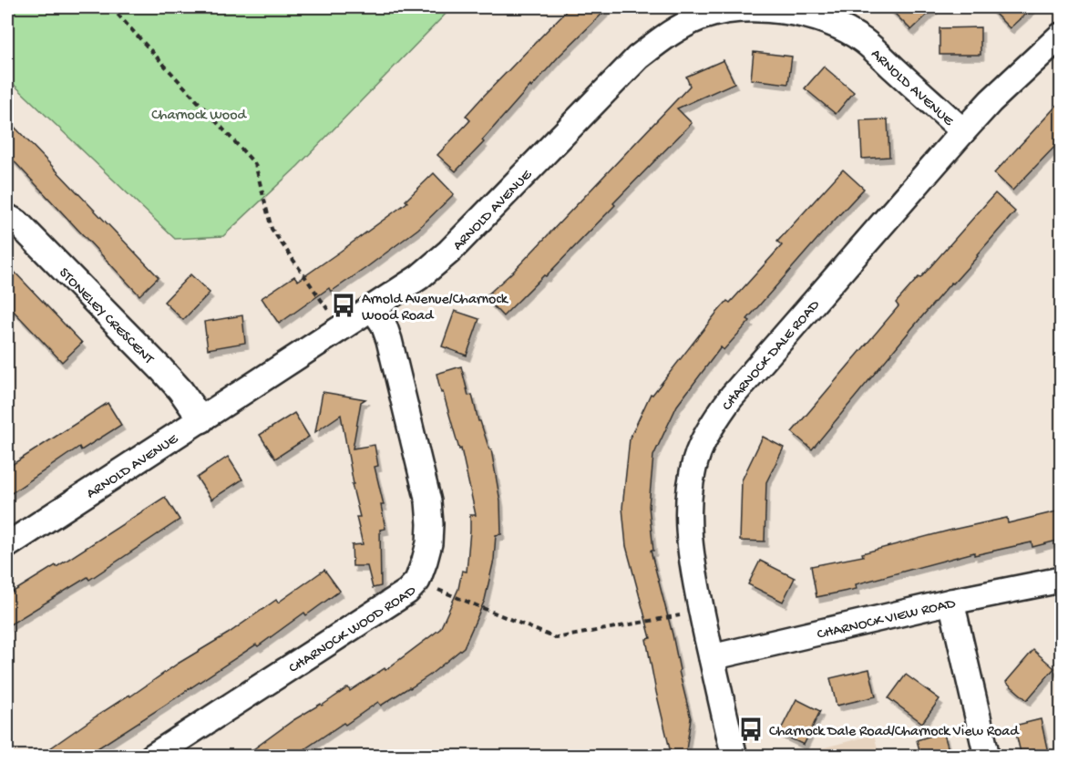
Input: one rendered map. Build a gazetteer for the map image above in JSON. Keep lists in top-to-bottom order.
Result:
{
  "streets": {
    "street": [
      "ARNOLD AVENUE",
      "STONELEY CRESCENT",
      "CHARNOCK DALE ROAD",
      "CHARNOCK VIEW ROAD",
      "CHARNOCK WOOD ROAD"
    ]
  },
  "crossings": [
    ["ARNOLD AVENUE", "STONELEY CRESCENT"],
    ["ARNOLD AVENUE", "CHARNOCK DALE ROAD"],
    ["ARNOLD AVENUE", "CHARNOCK WOOD ROAD"],
    ["CHARNOCK DALE ROAD", "CHARNOCK VIEW ROAD"]
  ],
  "parks": ["Charnock Wood"],
  "places": {
    "bus stop": ["Arnold Avenue/Charnock Wood Road", "Charnock Dale Road/Charnock View Road"]
  }
}
